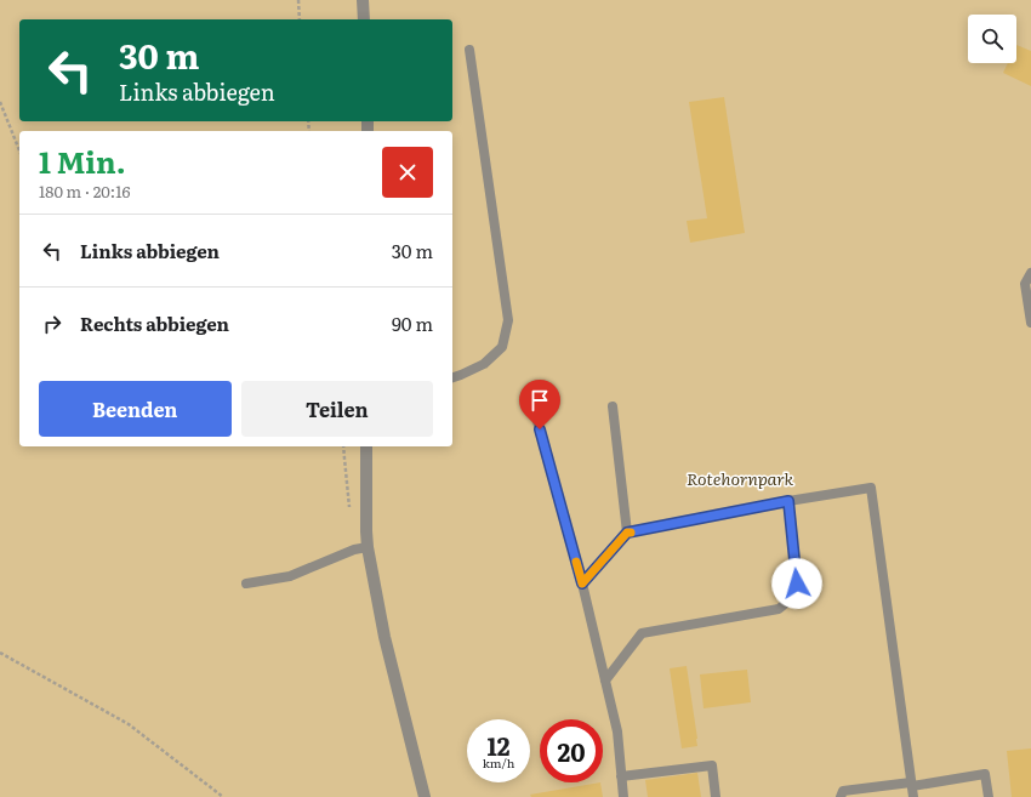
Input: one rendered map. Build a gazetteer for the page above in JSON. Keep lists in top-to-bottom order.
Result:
{
  "parks": ["Rotehornpark"],
  "page": {
    "turn": ["30 m", "Links abbiegen"],
    "heading": ["1 Min.", "180 m · 20:16"],
    "list": [
      {
        "name": "Links abbiegen",
        "value": "30 m"
      },
      {
        "name": "Rechts abbiegen",
        "value": "90 m"
      }
    ],
    "buttons": ["Beenden", "Teilen"],
    "speed": "12 km/h",
    "limit": "20"
  }
}
